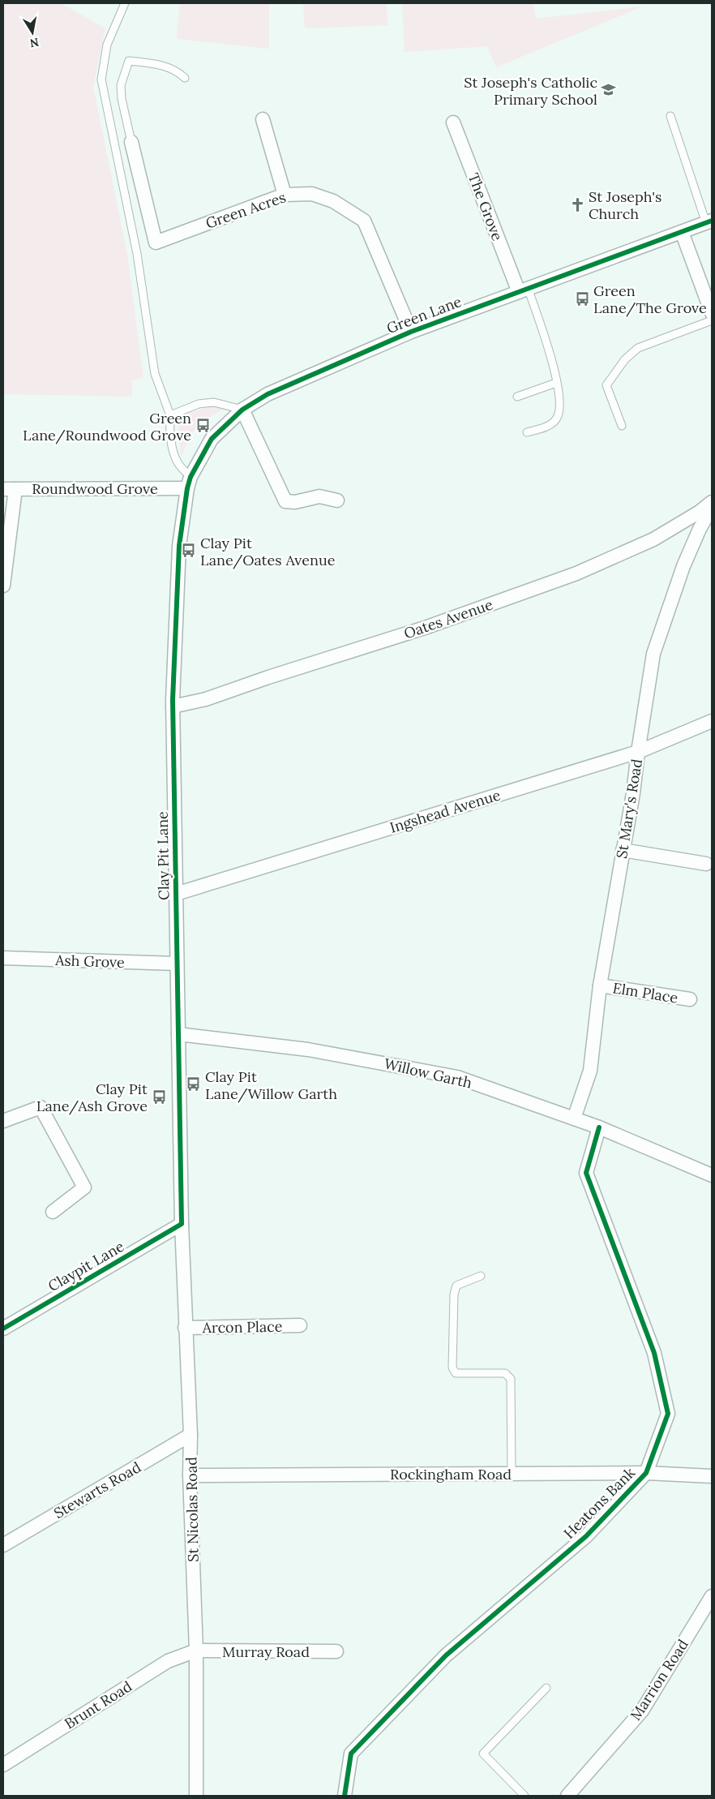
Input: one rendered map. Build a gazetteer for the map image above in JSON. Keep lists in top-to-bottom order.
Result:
{
  "streets": {
    "street": [
      "The Grove",
      "Green Acres",
      "Green Lane",
      "Roundwood Grove",
      "Oates Avenue",
      "St Mary's Road",
      "Ingshead Avenue",
      "Clay Pit Lane",
      "Ash Grove",
      "Elm Place",
      "Willow Garth",
      "Claypit Lane",
      "Arcon Place",
      "Rockingham Road",
      "Stewarts Road",
      "Heatons Bank",
      "St Nicolas Road",
      "Murray Road",
      "Marrion Road",
      "Brunt Road"
    ]
  },
  "crossings": [
    ["The Grove", "Green Lane"],
    ["Green Acres", "Green Lane"],
    ["Green Lane", "Roundwood Grove"],
    ["Green Lane", "Clay Pit Lane"],
    ["Roundwood Grove", "Clay Pit Lane"],
    ["Oates Avenue", "Clay Pit Lane"],
    ["St Mary's Road", "Ingshead Avenue"],
    ["St Mary's Road", "Elm Place"],
    ["St Mary's Road", "Willow Garth"],
    ["Ingshead Avenue", "Clay Pit Lane"],
    ["Clay Pit Lane", "Ash Grove"],
    ["Clay Pit Lane", "Willow Garth"],
    ["Clay Pit Lane", "Claypit Lane"],
    ["Clay Pit Lane", "St Nicolas Road"],
    ["Willow Garth", "Heatons Bank"],
    ["Claypit Lane", "St Nicolas Road"],
    ["Arcon Place", "St Nicolas Road"],
    ["Rockingham Road", "Heatons Bank"],
    ["Rockingham Road", "St Nicolas Road"],
    ["Stewarts Road", "St Nicolas Road"],
    ["St Nicolas Road", "Murray Road"],
    ["St Nicolas Road", "Brunt Road"],
    ["Murray Road", "Brunt Road"]
  ],
  "places": {
    "school or university": ["St Joseph's Catholic Primary School"],
    "church": ["St Joseph's Church"],
    "bus stop": [
      "Green Lane/The Grove",
      "Green Lane/Roundwood Grove",
      "Clay Pit Lane/Oates Avenue",
      "Clay Pit Lane/Willow Garth",
      "Clay Pit Lane/Ash Grove"
    ]
  },
  "north": "bottom"
}
